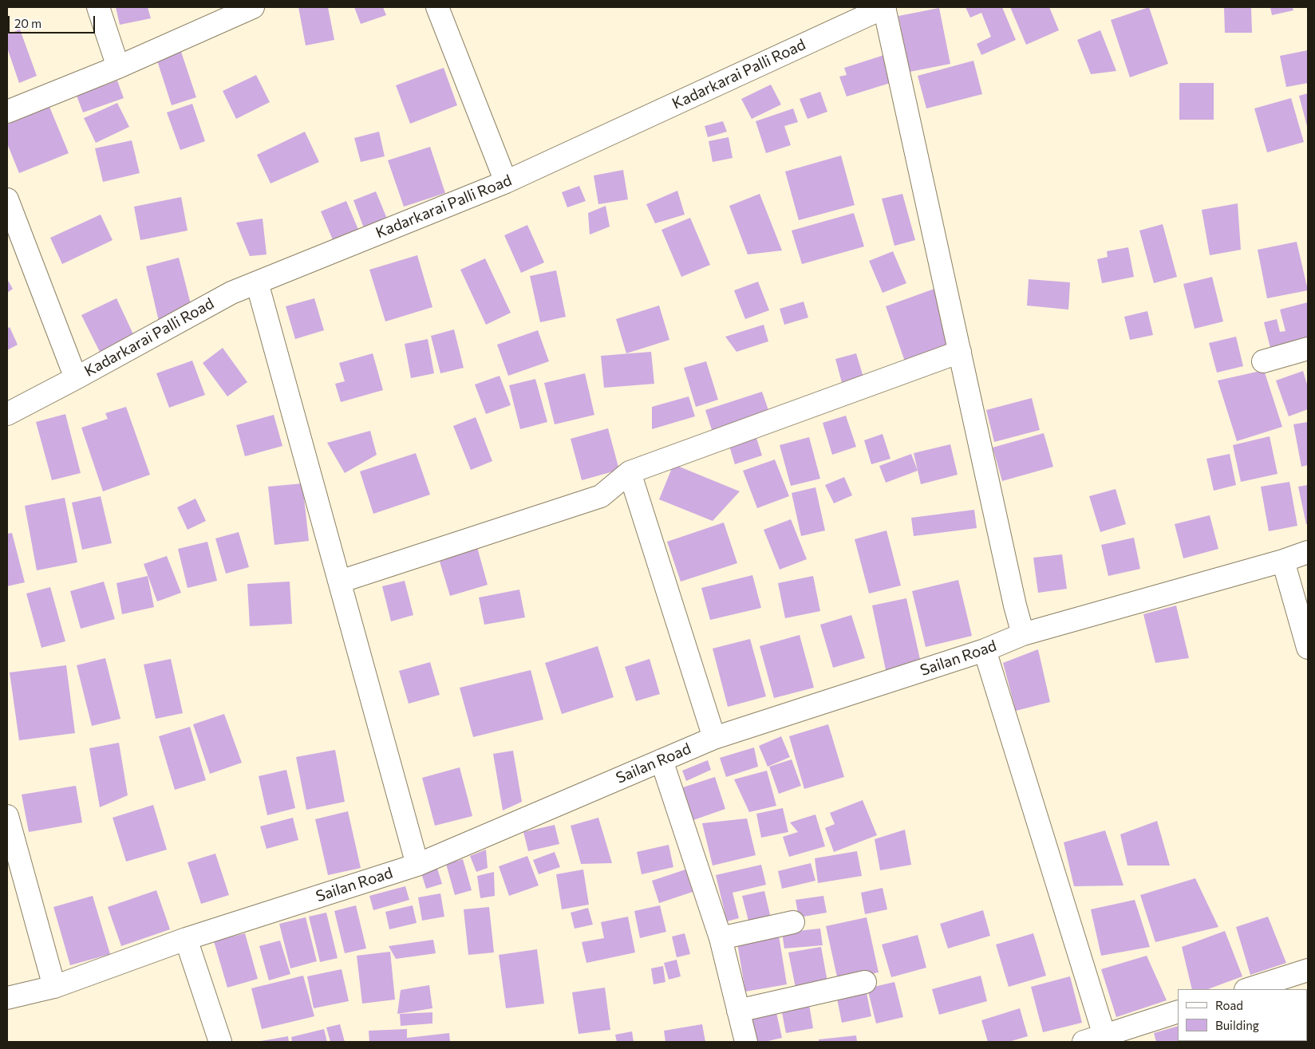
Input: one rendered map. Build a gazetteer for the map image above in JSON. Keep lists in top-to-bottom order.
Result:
{
  "streets": {
    "street": ["Kadarkarai Palli Road", "Sailan Road"]
  },
  "legend": ["Road", "Building"],
  "scale_bar": "20 m"
}
